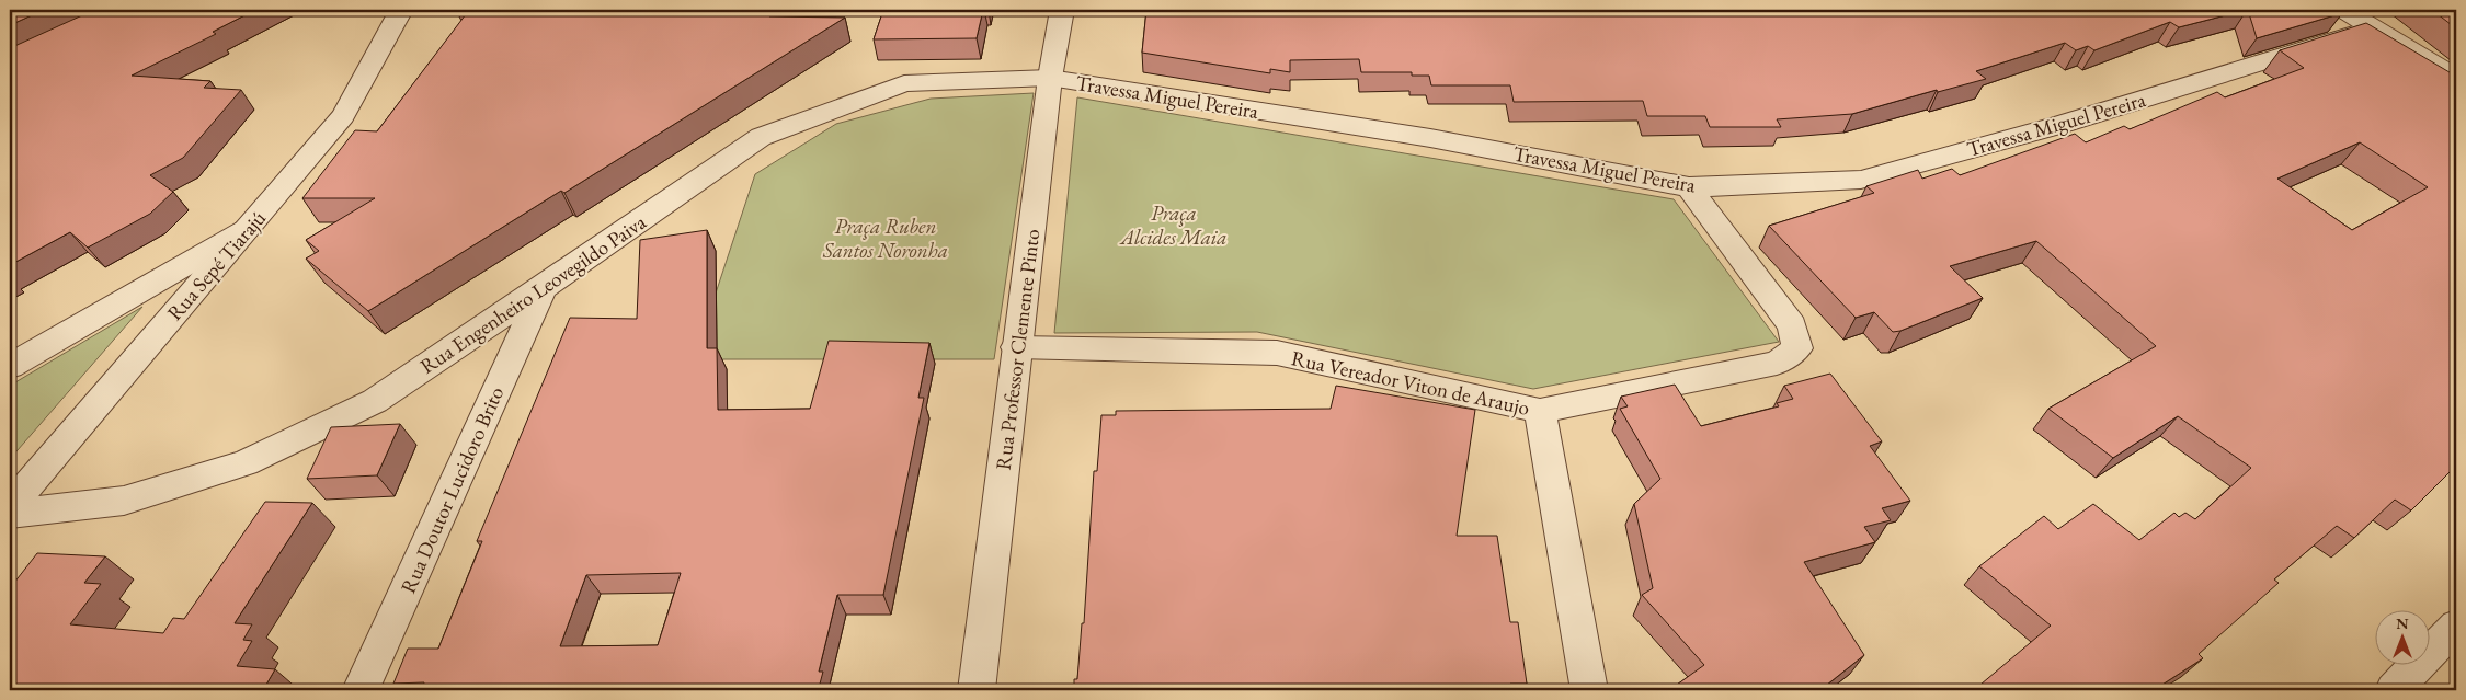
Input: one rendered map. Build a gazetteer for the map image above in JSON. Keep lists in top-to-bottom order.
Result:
{
  "streets": {
    "street": [
      "Travessa Miguel Pereira",
      "Rua Sepé Tiarajú",
      "Rua Engenheiro Leovegildo Paiva",
      "Rua Professor Clemente Pinto",
      "Rua Vereador Viton de Araujo",
      "Rua Doutor Lucidoro Brito"
    ]
  },
  "crossings": [
    ["Travessa Miguel Pereira", "Rua Engenheiro Leovegildo Paiva"],
    ["Travessa Miguel Pereira", "Rua Professor Clemente Pinto"],
    ["Travessa Miguel Pereira", "Rua Vereador Viton de Araujo"],
    ["Rua Engenheiro Leovegildo Paiva", "Rua Professor Clemente Pinto"],
    ["Rua Engenheiro Leovegildo Paiva", "Rua Doutor Lucidoro Brito"],
    ["Rua Professor Clemente Pinto", "Rua Vereador Viton de Araujo"]
  ],
  "parks": ["Praça Alcides Maia", "Praça Ruben Santos Noronha"],
  "north": "top"
}
